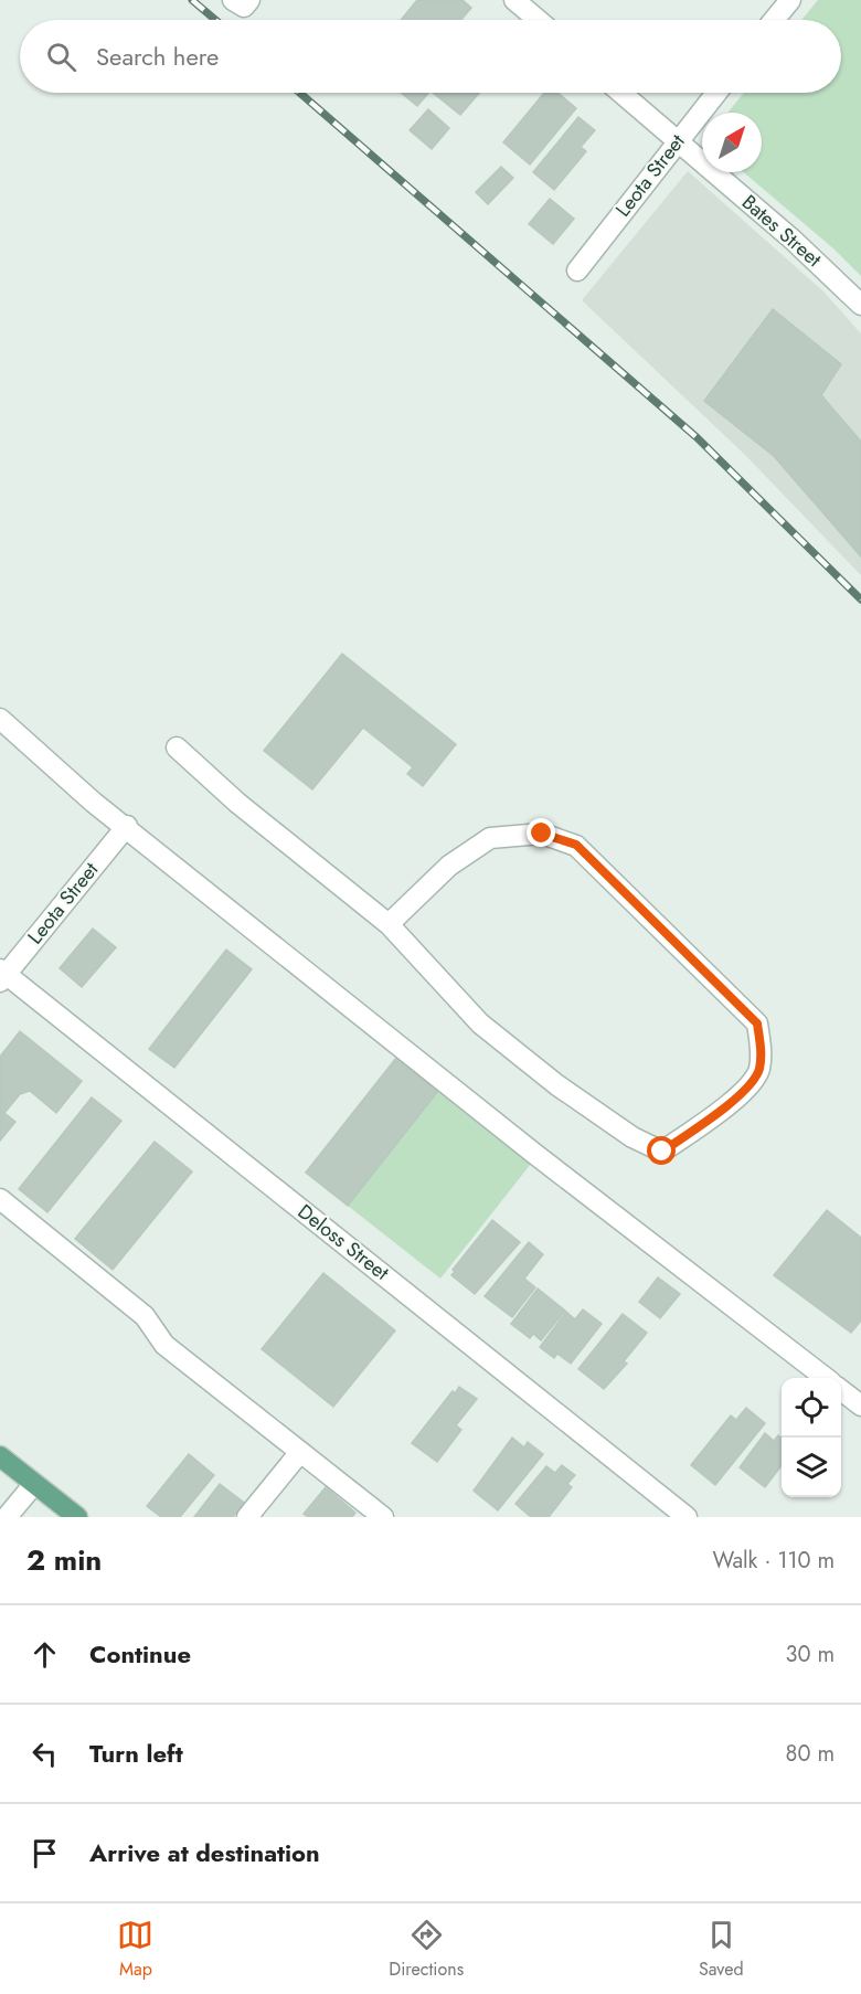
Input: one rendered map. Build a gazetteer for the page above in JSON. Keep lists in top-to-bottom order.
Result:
{
  "streets": {
    "street": ["Leota Street", "Bates Street", "Deloss Street"]
  },
  "crossings": [
    ["Leota Street", "Bates Street"],
    ["Leota Street", "Deloss Street"]
  ],
  "north": "top right",
  "page": {
    "search": "Search here",
    "heading": ["2 min", "Walk · 110 m"],
    "list": [
      ["Continue", "30 m"],
      ["Turn left", "80 m"],
      "Arrive at destination"
    ],
    "nav": ["Map", "Directions", "Saved"]
  }
}
